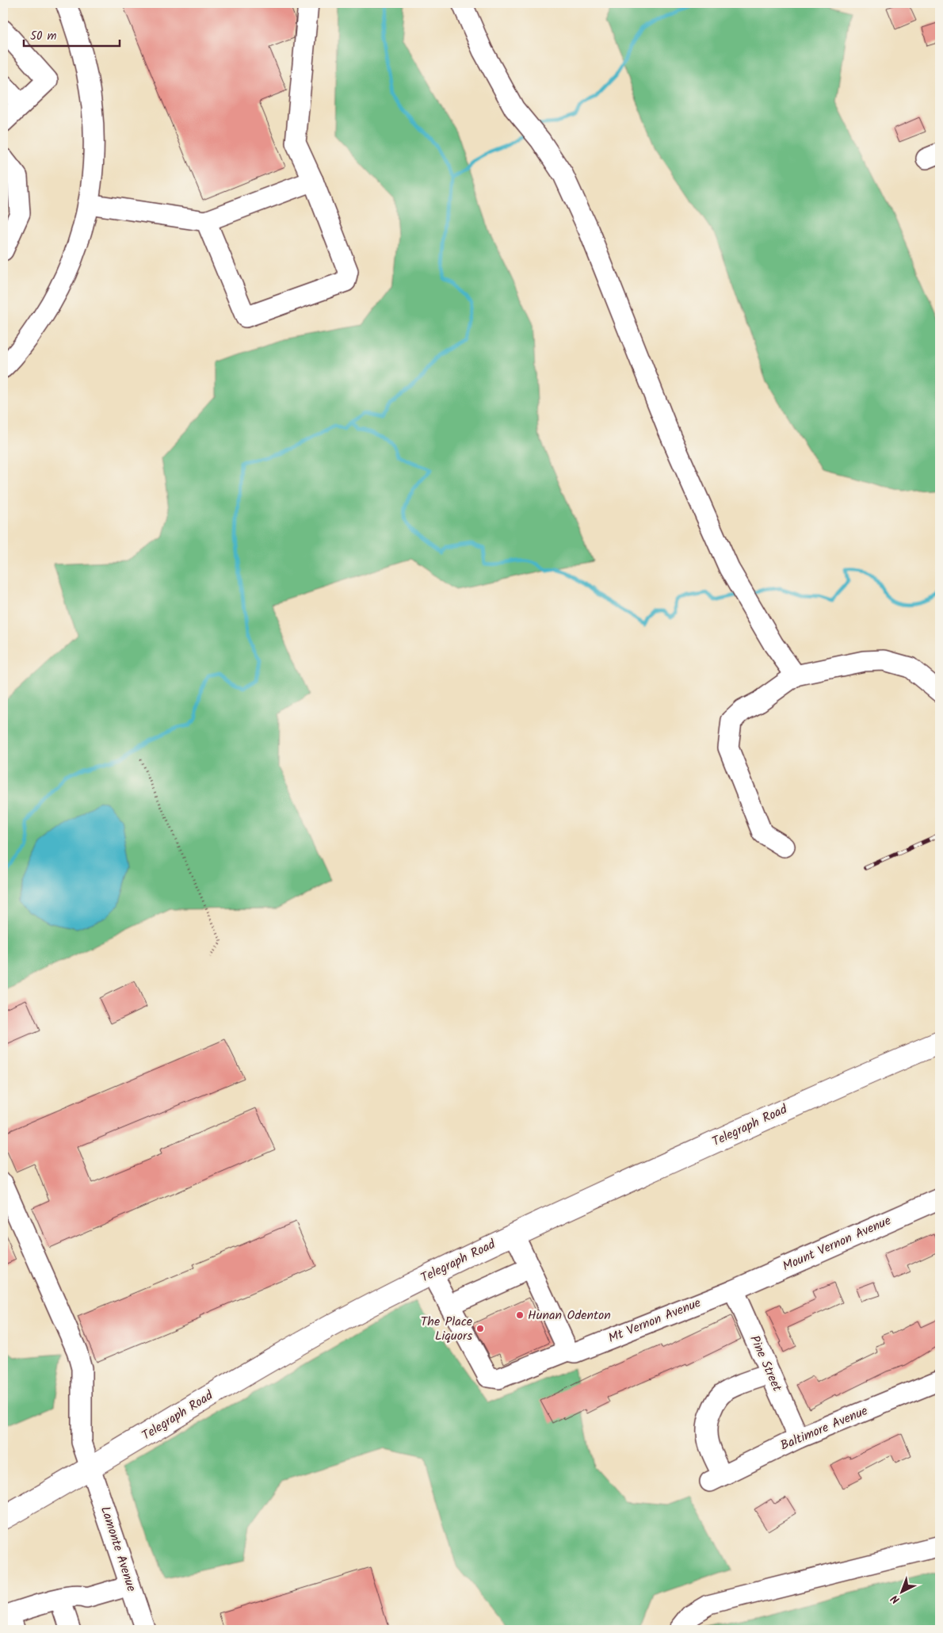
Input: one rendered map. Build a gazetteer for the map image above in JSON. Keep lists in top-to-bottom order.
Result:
{
  "streets": {
    "main road": ["Telegraph Road"],
    "street": [
      "Mount Vernon Avenue",
      "Mt Vernon Avenue",
      "Pine Street",
      "Baltimore Avenue",
      "Lamonte Avenue"
    ]
  },
  "crossings": [
    ["Telegraph Road", "Lamonte Avenue"],
    ["Mount Vernon Avenue", "Mt Vernon Avenue"],
    ["Mount Vernon Avenue", "Pine Street"],
    ["Mt Vernon Avenue", "Pine Street"],
    ["Pine Street", "Baltimore Avenue"]
  ],
  "places": ["Hunan Odenton", "The Place Liquors"],
  "scale_bar": "50 m",
  "north": "bottom left"
}
